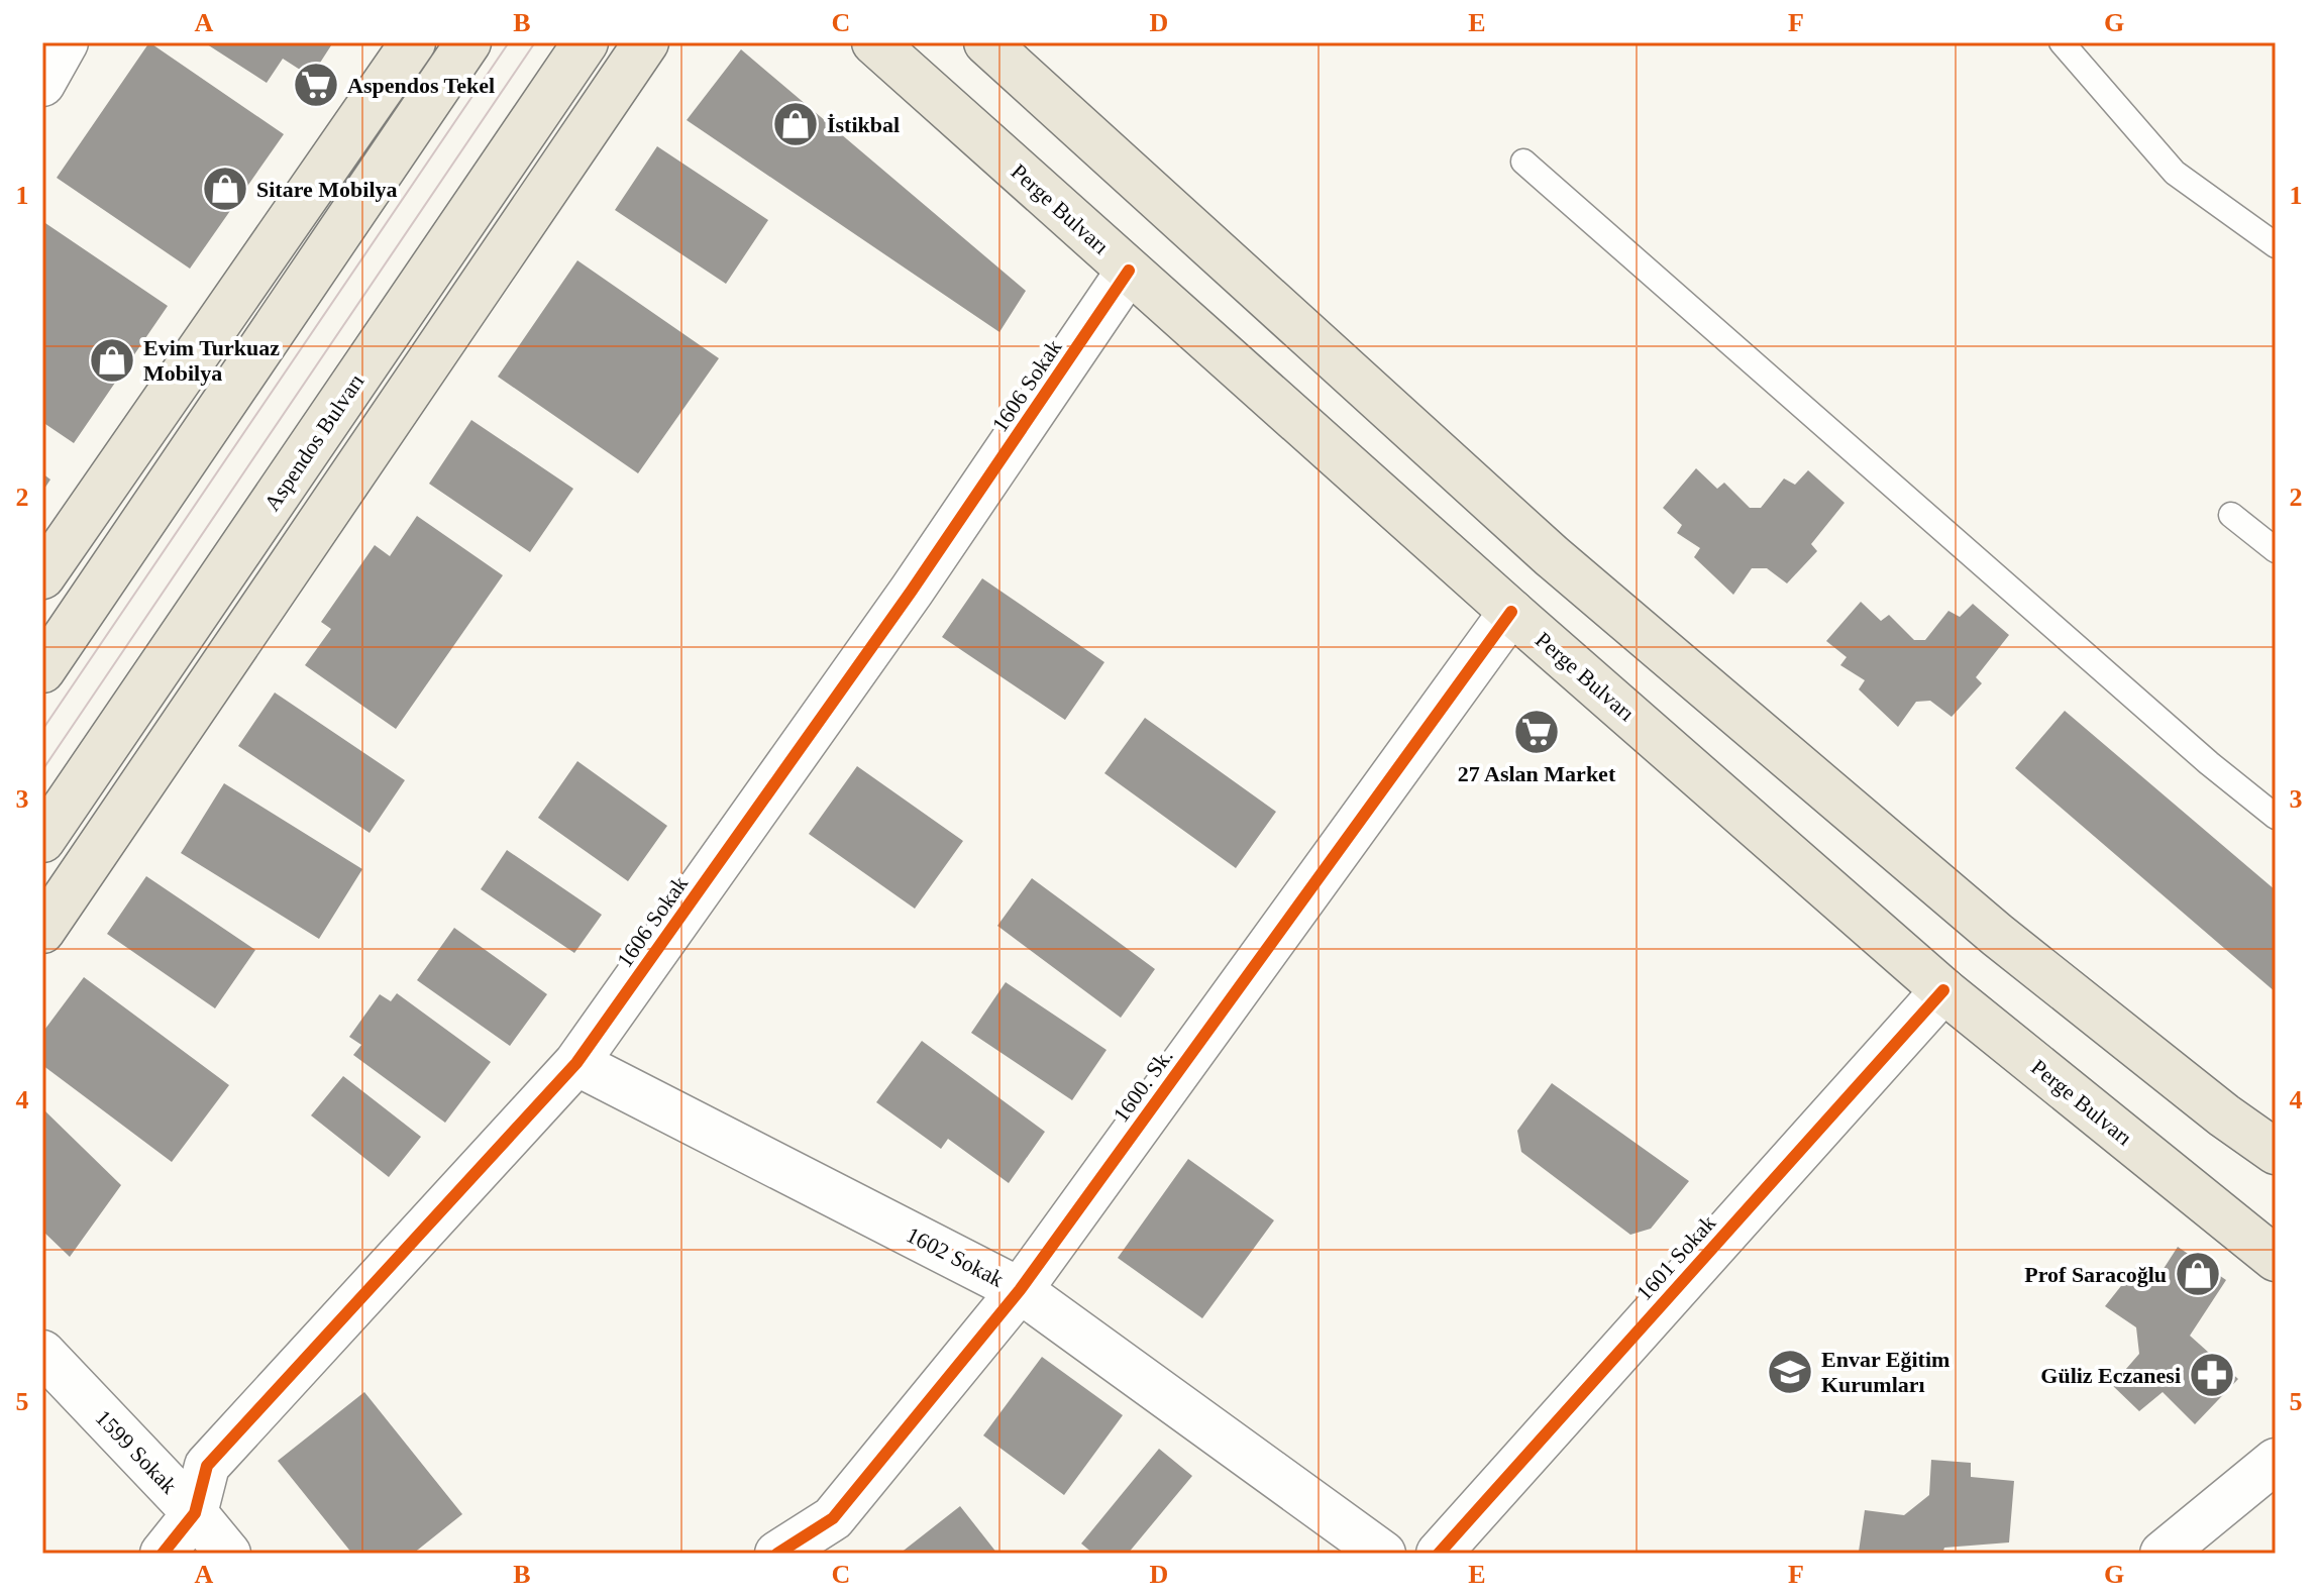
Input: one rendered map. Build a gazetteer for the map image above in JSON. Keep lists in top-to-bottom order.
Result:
{
  "streets": {
    "main road": ["Perge Bulvarı", "Aspendos Bulvarı"],
    "street": [
      "1606 Sokak",
      "1600. Sk.",
      "1602 Sokak",
      "1601 Sokak",
      "1599 Sokak"
    ]
  },
  "crossings": [
    ["Perge Bulvarı", "1606 Sokak"],
    ["Perge Bulvarı", "1600. Sk."],
    ["Perge Bulvarı", "1601 Sokak"],
    ["1606 Sokak", "1602 Sokak"],
    ["1606 Sokak", "1599 Sokak"],
    ["1600. Sk.", "1602 Sokak"]
  ],
  "places": {
    "supermarket": ["Aspendos Tekel", "27 Aslan Market"],
    "shop": [
      "İstikbal",
      "Sitare Mobilya",
      "Evim Turkuaz Mobilya",
      "Prof Saracoğlu"
    ],
    "school or university": ["Envar Eğitim Kurumları"],
    "pharmacy": ["Güliz Eczanesi"]
  },
  "grid": {
    "columns": [
      "A",
      "B",
      "C",
      "D",
      "E",
      "F",
      "G"
    ],
    "rows": [
      "1",
      "2",
      "3",
      "4",
      "5"
    ]
  }
}
